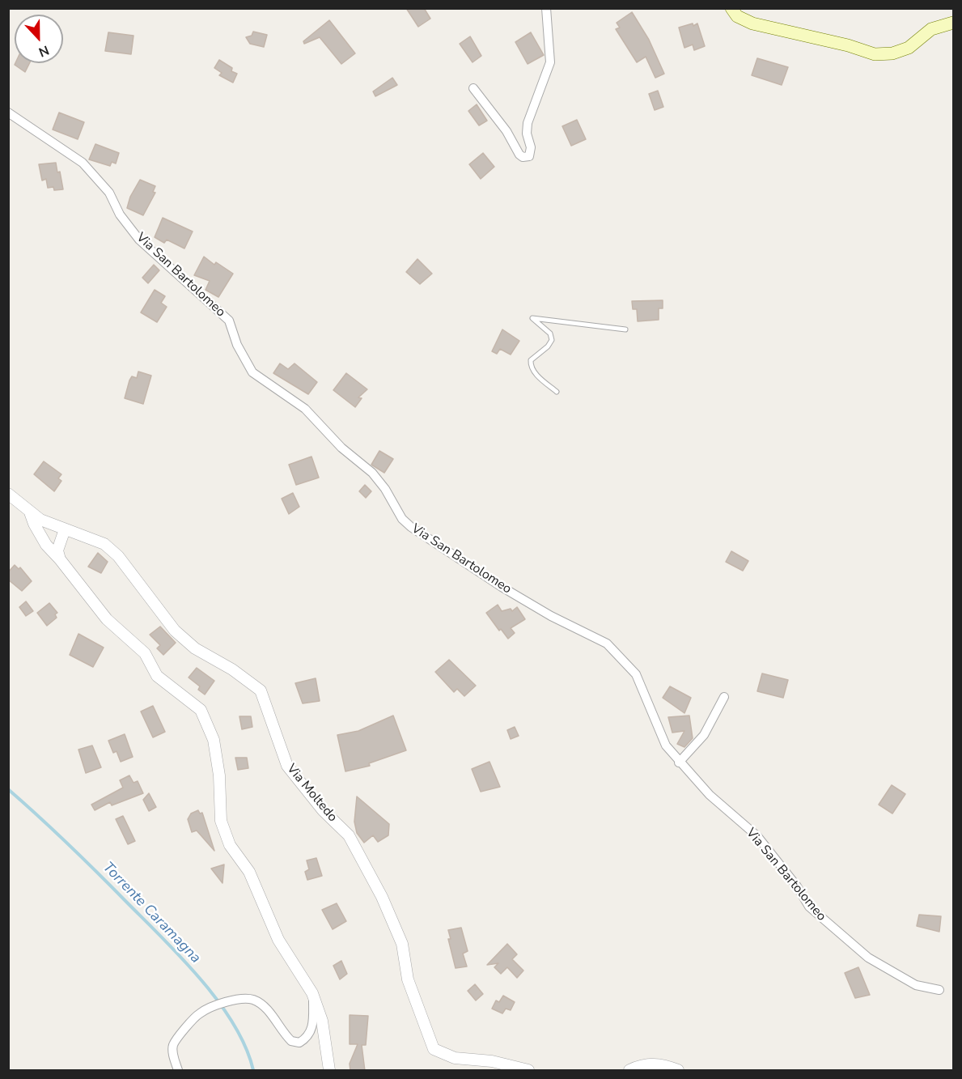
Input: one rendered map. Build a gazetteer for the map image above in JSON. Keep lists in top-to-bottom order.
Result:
{
  "streets": {
    "street": ["Via San Bartolomeo", "Via Moltedo"]
  },
  "water": ["Torrente Caramagna"],
  "north": "bottom"
}
